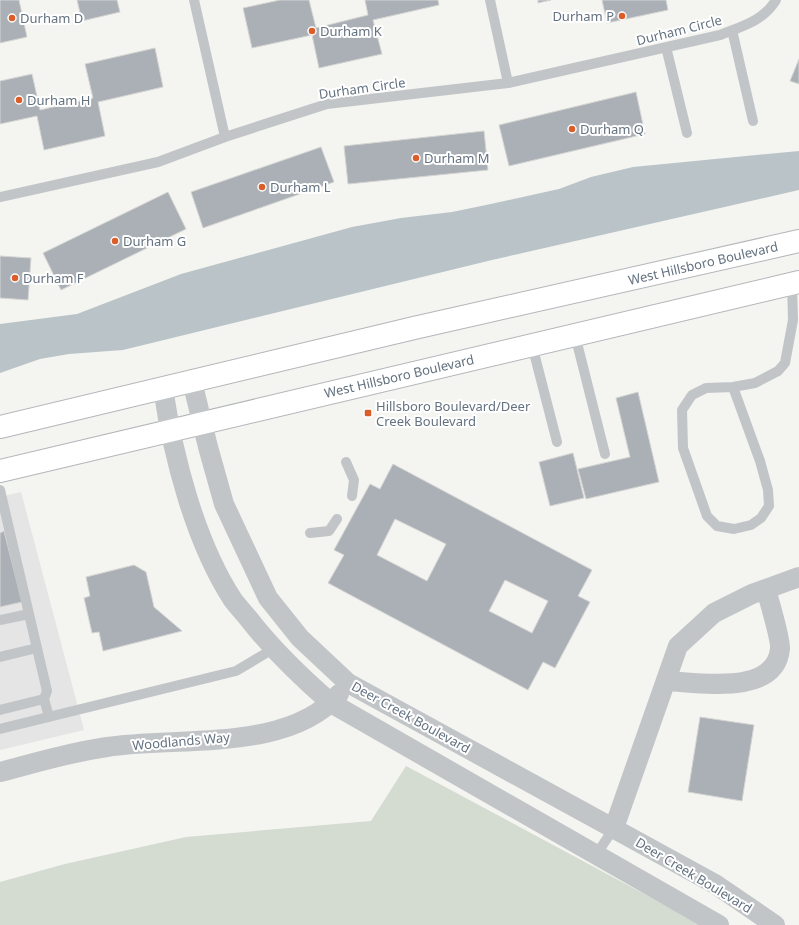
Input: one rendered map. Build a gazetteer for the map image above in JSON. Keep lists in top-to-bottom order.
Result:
{
  "streets": {
    "main road": ["West Hillsboro Boulevard"],
    "street": ["Deer Creek Boulevard", "Woodlands Way"],
    "lane": ["Durham Circle"]
  },
  "crossings": [
    ["West Hillsboro Boulevard", "Deer Creek Boulevard"],
    ["Deer Creek Boulevard", "Woodlands Way"]
  ],
  "places": {
    "other": [
      "Durham P",
      "Durham D",
      "Durham K",
      "Durham H",
      "Durham Q",
      "Durham M",
      "Durham L",
      "Durham G",
      "Durham F"
    ],
    "transit": ["Hillsboro Boulevard/Deer Creek Boulevard"]
  }
}
